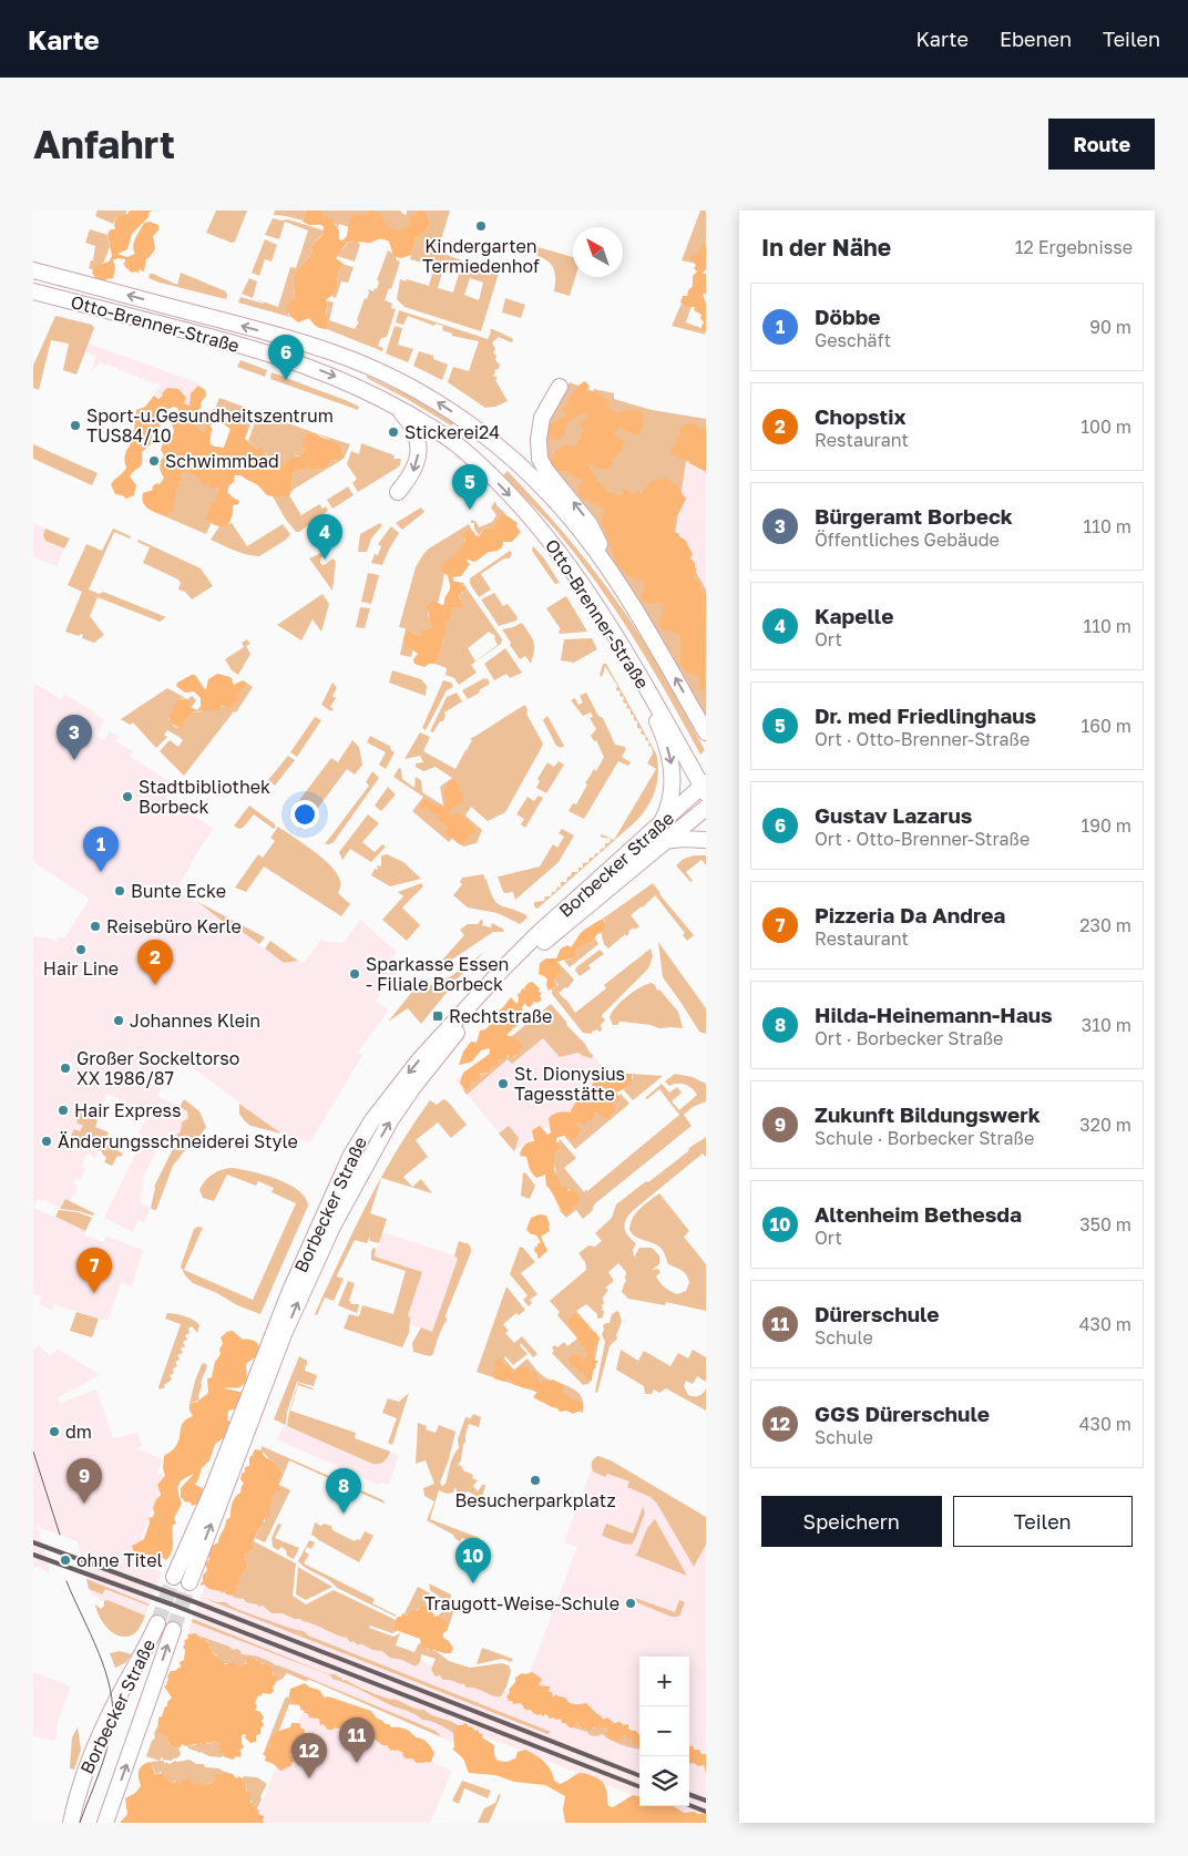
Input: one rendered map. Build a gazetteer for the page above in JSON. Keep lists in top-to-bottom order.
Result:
{
  "streets": {
    "street": ["Otto-Brenner-Straße", "Borbecker Straße"]
  },
  "crossings": [
    ["Otto-Brenner-Straße", "Borbecker Straße"]
  ],
  "places": {
    "other": [
      "Kindergarten Termiedenhof",
      "Sport-u.Gesundheitszentrum TUS84/10",
      "Stickerei24",
      "Schwimmbad",
      "Stadtbibliothek Borbeck",
      "Bunte Ecke",
      "Reisebüro Kerle",
      "Hair Line",
      "Sparkasse Essen - Filiale Borbeck",
      "Johannes Klein",
      "Großer Sockeltorso XX 1986/87",
      "St. Dionysius Tagesstätte",
      "Hair Express",
      "Änderungsschneiderei Style",
      "dm",
      "Besucherparkplatz",
      "ohne Titel",
      "Traugott-Weise-Schule"
    ],
    "transit": ["Rechtstraße"]
  },
  "north": "top left",
  "page": {
    "header": "Karte",
    "nav": ["Karte", "Ebenen", "Teilen"],
    "buttons": [
      "Route",
      ["Speichern", "Teilen"]
    ],
    "title": "Anfahrt",
    "heading": ["In der Nähe", "12 Ergebnisse"],
    "list": [
      {
        "mark": "1",
        "name": "Döbbe",
        "note": "Geschäft",
        "value": "90 m"
      },
      {
        "mark": "2",
        "name": "Chopstix",
        "note": "Restaurant",
        "value": "100 m"
      },
      {
        "mark": "3",
        "name": "Bürgeramt Borbeck",
        "note": "Öffentliches Gebäude",
        "value": "110 m"
      },
      {
        "mark": "4",
        "name": "Kapelle",
        "note": "Ort",
        "value": "110 m"
      },
      {
        "mark": "5",
        "name": "Dr. med Friedlinghaus",
        "note": "Ort · Otto-Brenner-Straße",
        "value": "160 m"
      },
      {
        "mark": "6",
        "name": "Gustav Lazarus",
        "note": "Ort · Otto-Brenner-Straße",
        "value": "190 m"
      },
      {
        "mark": "7",
        "name": "Pizzeria Da Andrea",
        "note": "Restaurant",
        "value": "230 m"
      },
      {
        "mark": "8",
        "name": "Hilda-Heinemann-Haus",
        "note": "Ort · Borbecker Straße",
        "value": "310 m"
      },
      {
        "mark": "9",
        "name": "Zukunft Bildungswerk",
        "note": "Schule · Borbecker Straße",
        "value": "320 m"
      },
      {
        "mark": "10",
        "name": "Altenheim Bethesda",
        "note": "Ort",
        "value": "350 m"
      },
      {
        "mark": "11",
        "name": "Dürerschule",
        "note": "Schule",
        "value": "430 m"
      },
      {
        "mark": "12",
        "name": "GGS Dürerschule",
        "note": "Schule",
        "value": "430 m"
      }
    ],
    "pins": [
      "6",
      "5",
      "4",
      "3",
      "1",
      "2",
      "7",
      "9",
      "8",
      "10",
      "11",
      "12"
    ],
    "map_buttons": ["+", "−"]
  }
}
